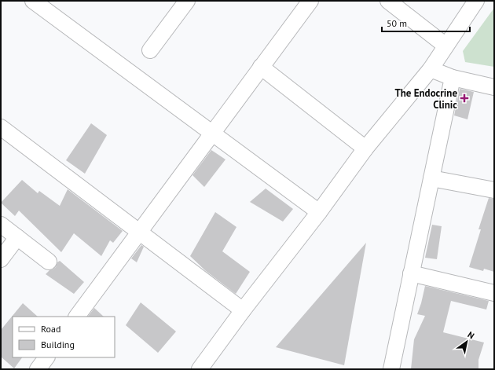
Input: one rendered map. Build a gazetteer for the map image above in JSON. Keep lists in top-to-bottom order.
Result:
{
  "places": {
    "health": ["The Endocrine Clinic"]
  },
  "legend": ["Road", "Building"],
  "scale_bar": "50 m",
  "north": "top right"
}
